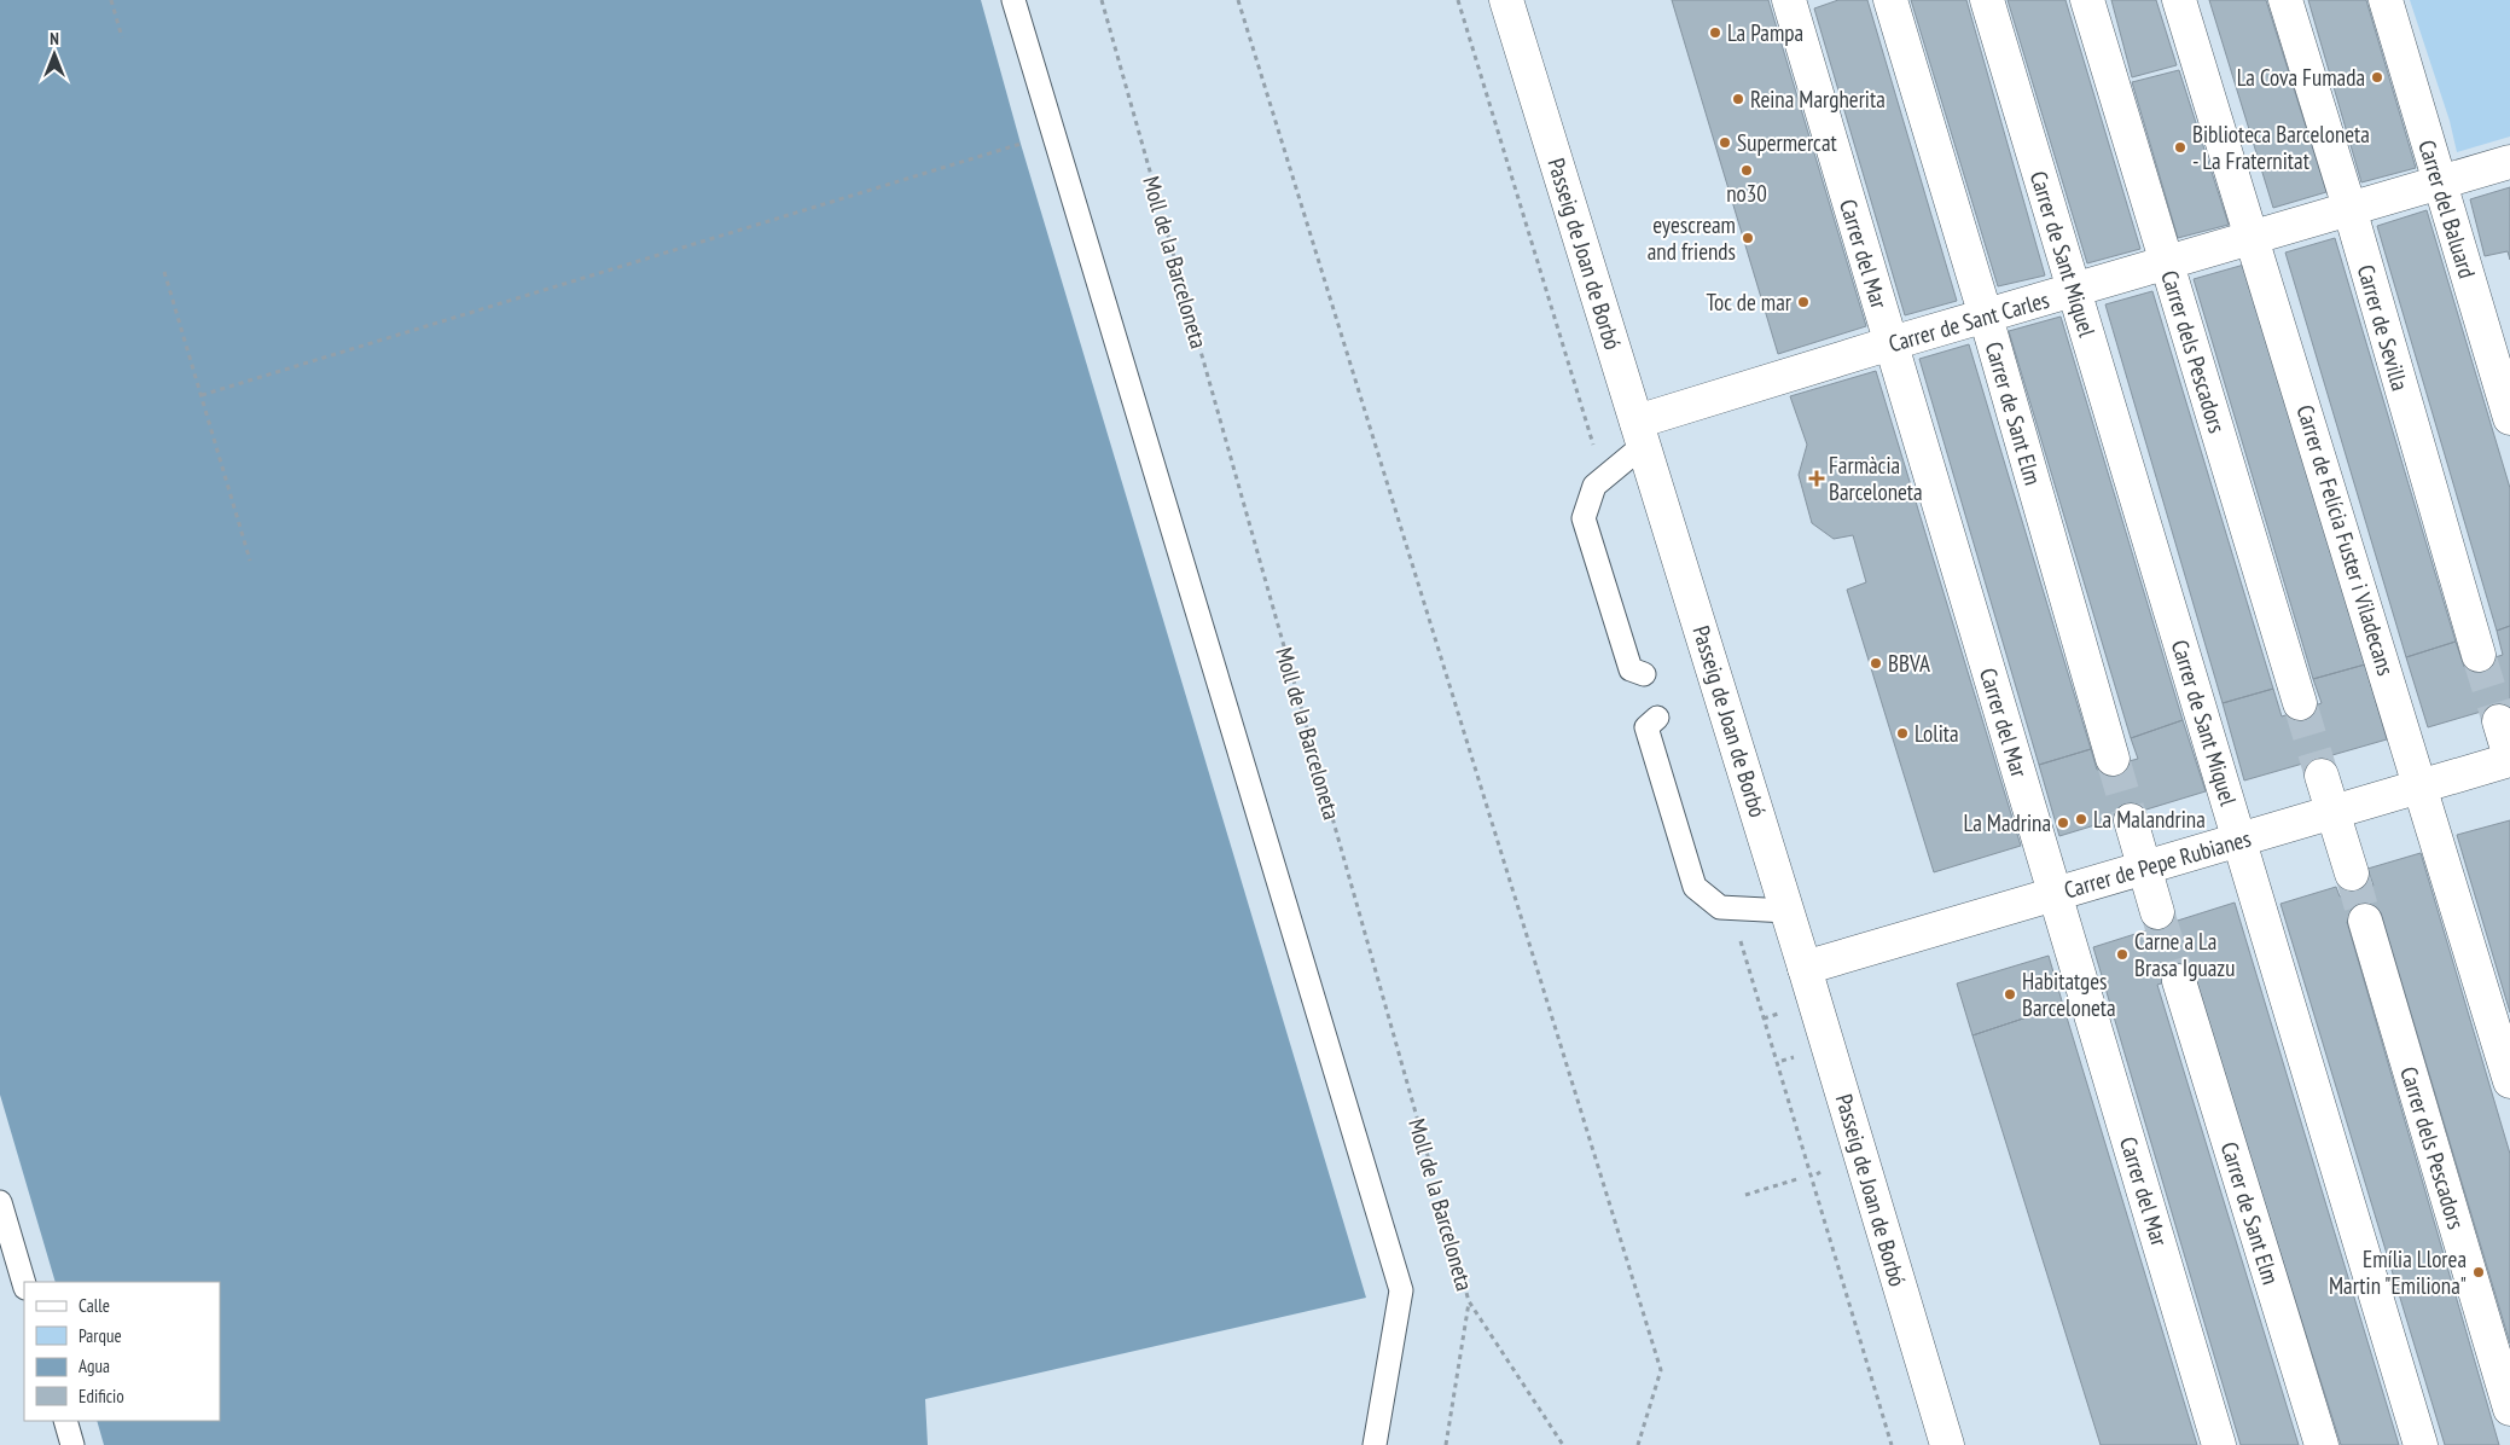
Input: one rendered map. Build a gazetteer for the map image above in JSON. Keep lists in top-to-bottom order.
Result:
{
  "streets": {
    "street": [
      "Carrer del Baluard",
      "Passeig de Joan de Borbó",
      "Carrer del Mar",
      "Carrer de Sant Miquel",
      "Carrer de Sant Carles",
      "Carrer de Sevilla",
      "Carrer dels Pescadors",
      "Carrer de Sant Elm",
      "Carrer de Felícia Fuster i Viladecans",
      "Carrer de Pepe Rubianes"
    ],
    "path": ["Moll de la Barceloneta"]
  },
  "crossings": [
    ["Carrer del Baluard", "Carrer de Sant Carles"],
    ["Passeig de Joan de Borbó", "Carrer de Sant Carles"],
    ["Passeig de Joan de Borbó", "Carrer de Pepe Rubianes"],
    ["Carrer del Mar", "Carrer de Sant Carles"],
    ["Carrer del Mar", "Carrer de Pepe Rubianes"],
    ["Carrer de Sant Miquel", "Carrer de Sant Carles"],
    ["Carrer de Sant Miquel", "Carrer de Pepe Rubianes"],
    ["Carrer de Sant Carles", "Carrer de Sevilla"],
    ["Carrer de Sant Carles", "Carrer dels Pescadors"],
    ["Carrer de Sant Carles", "Carrer de Sant Elm"],
    ["Carrer de Sant Carles", "Carrer de Felícia Fuster i Viladecans"],
    ["Carrer de Felícia Fuster i Viladecans", "Carrer de Pepe Rubianes"]
  ],
  "places": {
    "other": [
      "La Pampa",
      "La Cova Fumada",
      "Reina Margherita",
      "Supermercat",
      "Biblioteca Barceloneta - La Fraternitat",
      "no30",
      "eyescream and friends",
      "Toc de mar",
      "BBVA",
      "Lolita",
      "La Malandrina",
      "La Madrina",
      "Carne a La Brasa Iguazu",
      "Habitatges Barceloneta",
      "Emília Llorea Martin \"Emiliona\""
    ],
    "health": ["Farmàcia Barceloneta"]
  },
  "legend": [
    "Calle",
    "Parque",
    "Agua",
    "Edificio"
  ],
  "north": "top"
}
